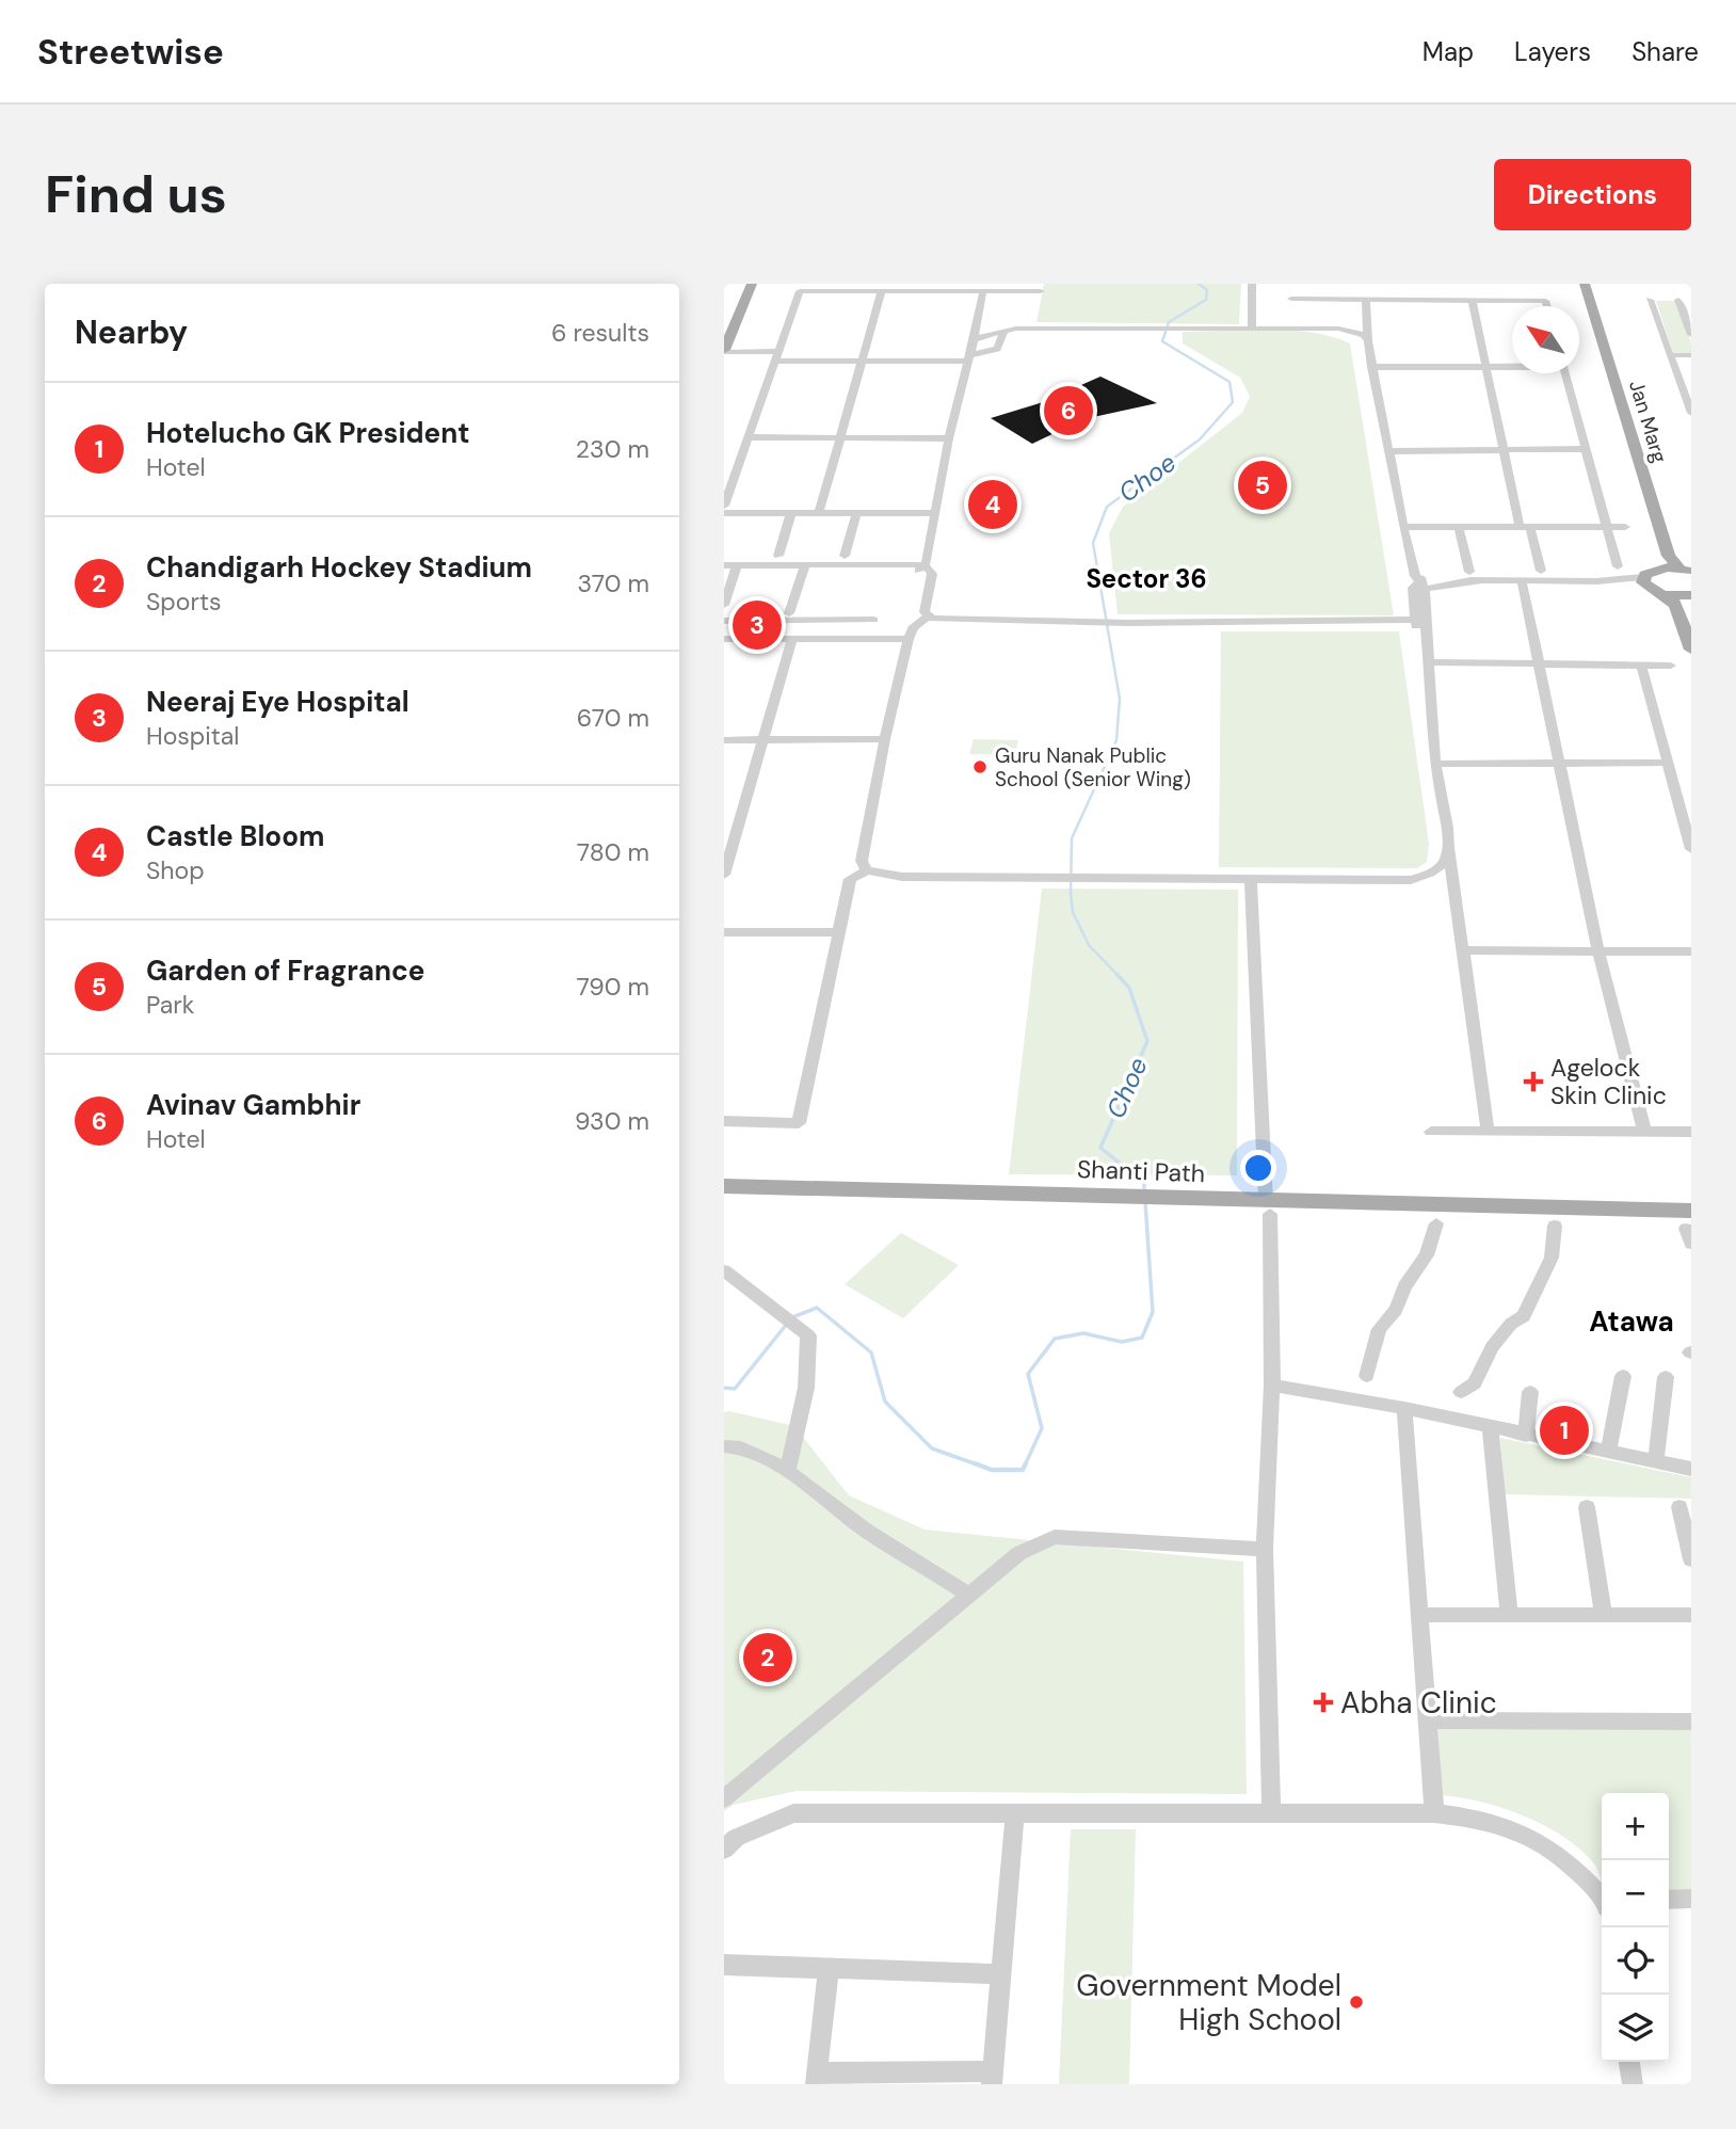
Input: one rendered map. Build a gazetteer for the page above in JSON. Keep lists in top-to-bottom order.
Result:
{
  "streets": {
    "main road": ["Jan Marg", "Shanti Path"]
  },
  "districts": ["Sector 36", "Atawa"],
  "water": ["Choe"],
  "places": {
    "other": ["Guru Nanak Public School (Senior Wing)", "Government Model High School"],
    "health": ["Agelock Skin Clinic", "Abha Clinic"]
  },
  "north": "top left",
  "page": {
    "header": "Streetwise",
    "nav": ["Map", "Layers", "Share"],
    "buttons": "Directions",
    "title": "Find us",
    "heading": ["Nearby", "6 results"],
    "list": [
      {
        "mark": "1",
        "name": "Hotelucho GK President",
        "note": "Hotel",
        "value": "230 m"
      },
      {
        "mark": "2",
        "name": "Chandigarh Hockey Stadium",
        "note": "Sports",
        "value": "370 m"
      },
      {
        "mark": "3",
        "name": "Neeraj Eye Hospital",
        "note": "Hospital",
        "value": "670 m"
      },
      {
        "mark": "4",
        "name": "Castle Bloom",
        "note": "Shop",
        "value": "780 m"
      },
      {
        "mark": "5",
        "name": "Garden of Fragrance",
        "note": "Park",
        "value": "790 m"
      },
      {
        "mark": "6",
        "name": "Avinav Gambhir",
        "note": "Hotel",
        "value": "930 m"
      }
    ],
    "pins": [
      "6",
      "5",
      "4",
      "3",
      "1",
      "2"
    ],
    "map_buttons": ["+", "−"]
  }
}
